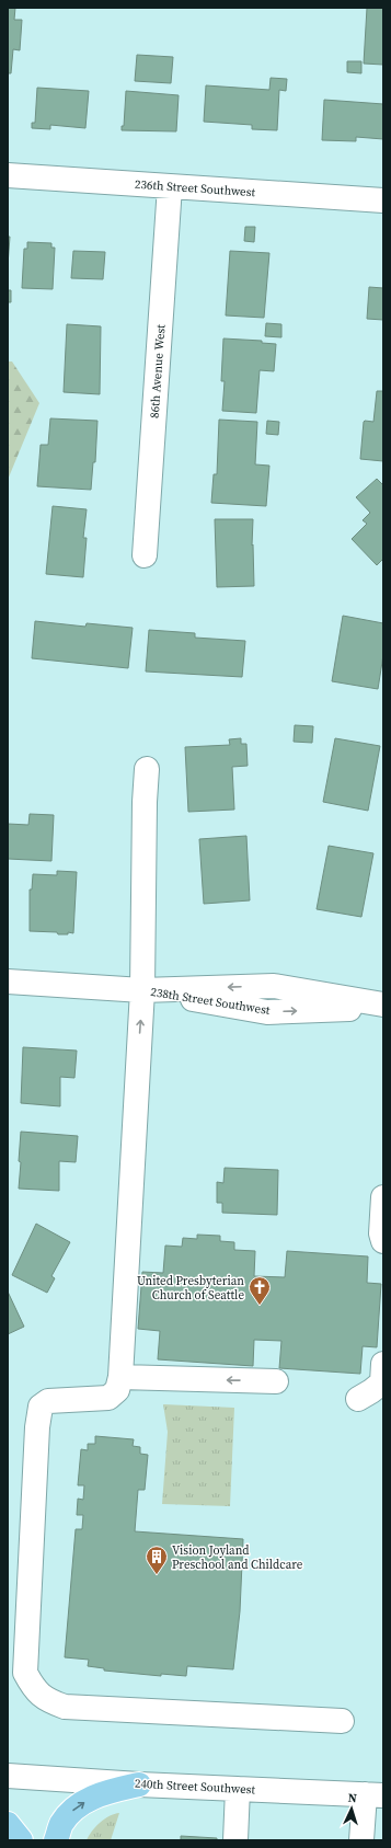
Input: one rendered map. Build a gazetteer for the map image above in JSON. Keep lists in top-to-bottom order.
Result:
{
  "streets": {
    "street": [
      "236th Street Southwest",
      "86th Avenue West",
      "238th Street Southwest",
      "240th Street Southwest"
    ]
  },
  "crossings": [
    ["236th Street Southwest", "86th Avenue West"]
  ],
  "places": {
    "church": ["United Presbyterian Church of Seattle"],
    "building": ["Vision Joyland Preschool and Childcare"]
  },
  "north": "top"
}
